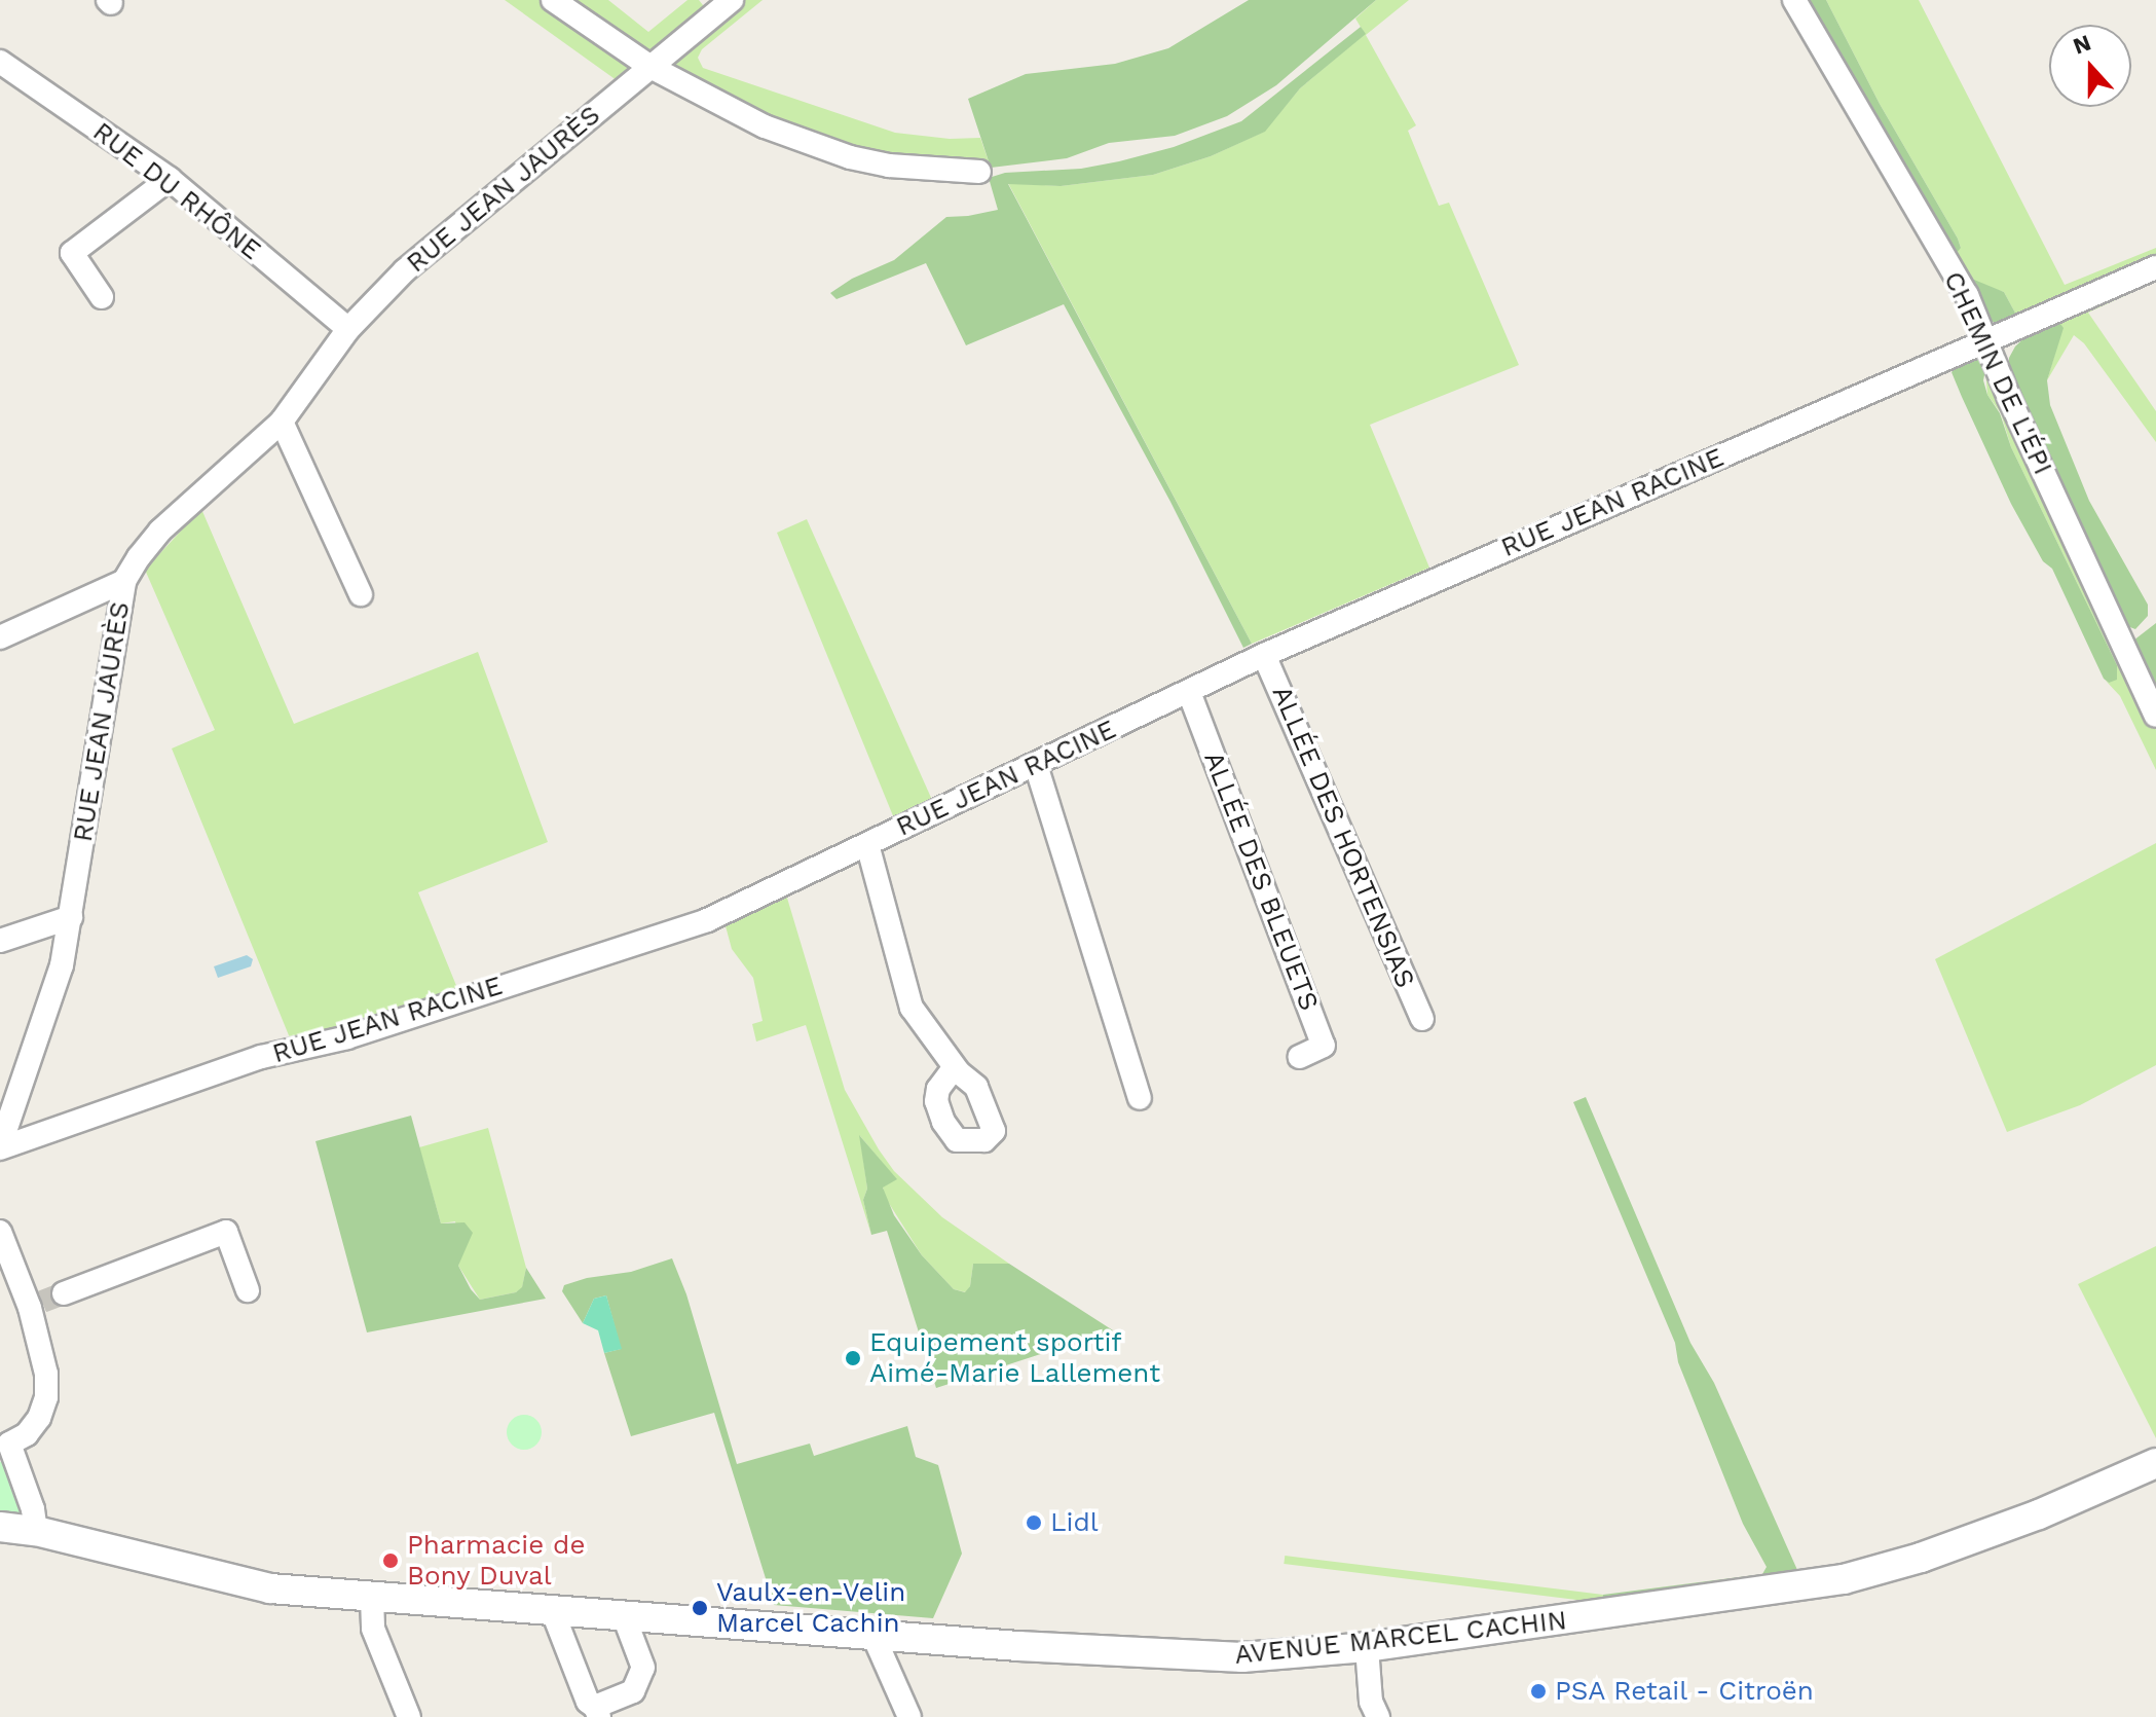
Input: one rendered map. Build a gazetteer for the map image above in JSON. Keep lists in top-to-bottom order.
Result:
{
  "streets": {
    "street": [
      "RUE JEAN JAURÈS",
      "RUE DU RHÔNE",
      "CHEMIN DE L'ÉPI",
      "RUE JEAN RACINE",
      "ALLÉE DES HORTENSIAS",
      "ALLÉE DES BLEUETS",
      "AVENUE MARCEL CACHIN"
    ]
  },
  "crossings": [
    ["RUE JEAN JAURÈS", "RUE DU RHÔNE"],
    ["RUE JEAN JAURÈS", "RUE JEAN RACINE"],
    ["CHEMIN DE L'ÉPI", "RUE JEAN RACINE"],
    ["RUE JEAN RACINE", "ALLÉE DES HORTENSIAS"],
    ["RUE JEAN RACINE", "ALLÉE DES BLEUETS"]
  ],
  "places": [
    "Equipement sportif Aimé-Marie Lallement",
    "Lidl",
    "Pharmacie de Bony Duval",
    "Vaulx-en-Velin Marcel Cachin",
    "PSA Retail - Citroën"
  ],
  "north": "top"
}
